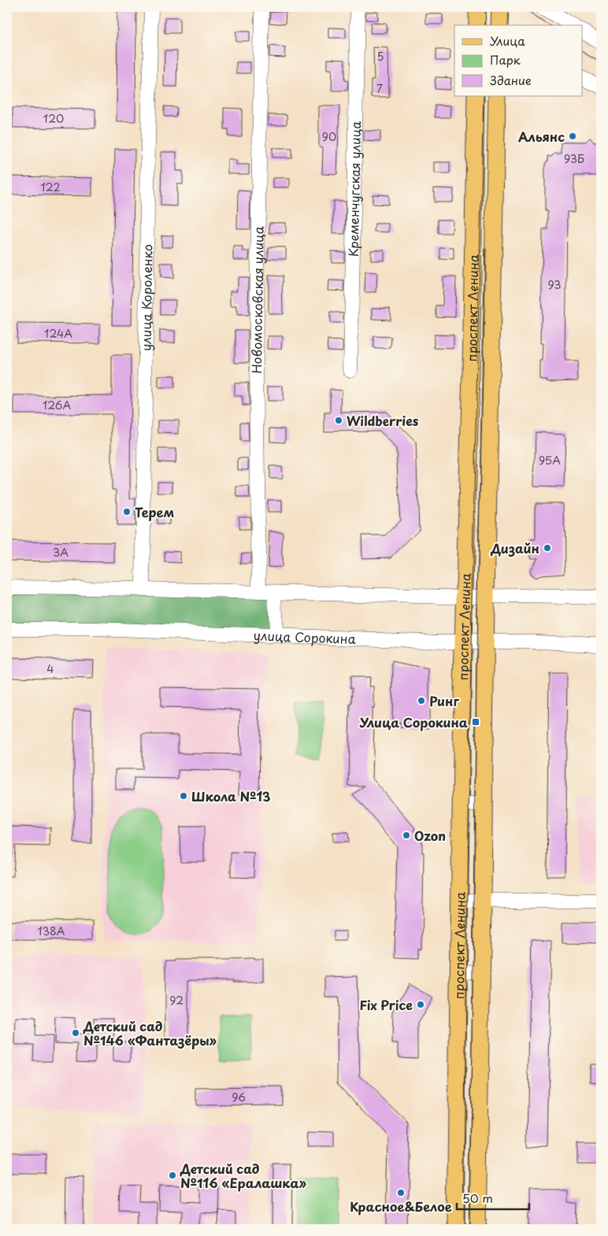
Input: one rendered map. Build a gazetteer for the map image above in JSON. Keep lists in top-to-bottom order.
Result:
{
  "streets": {
    "main road": ["проспект Ленина"],
    "street": [
      "Кременчугская улица",
      "улица Короленко",
      "Новомосковская улица",
      "улица Сорокина"
    ]
  },
  "crossings": [
    ["проспект Ленина", "улица Сорокина"]
  ],
  "places": {
    "other": [
      "Альянс",
      "Wildberries",
      "Терем",
      "Дизайн",
      "Ринг",
      "Школа №13",
      "Ozon",
      "Fix Price",
      "Детский сад №146 «Фантазёры»",
      "Детский сад №116 «Ералашка»",
      "Красное&Белое"
    ],
    "transit": ["Улица Сорокина"]
  },
  "house_numbers": [
    "5",
    "7",
    "120",
    "90",
    "93Б",
    "122",
    "93",
    "124А",
    "126А",
    "95А",
    "3А",
    "4",
    "138А",
    "92",
    "96"
  ],
  "legend": ["Улица", "Парк", "Здание"],
  "scale_bar": "50 m"
}
